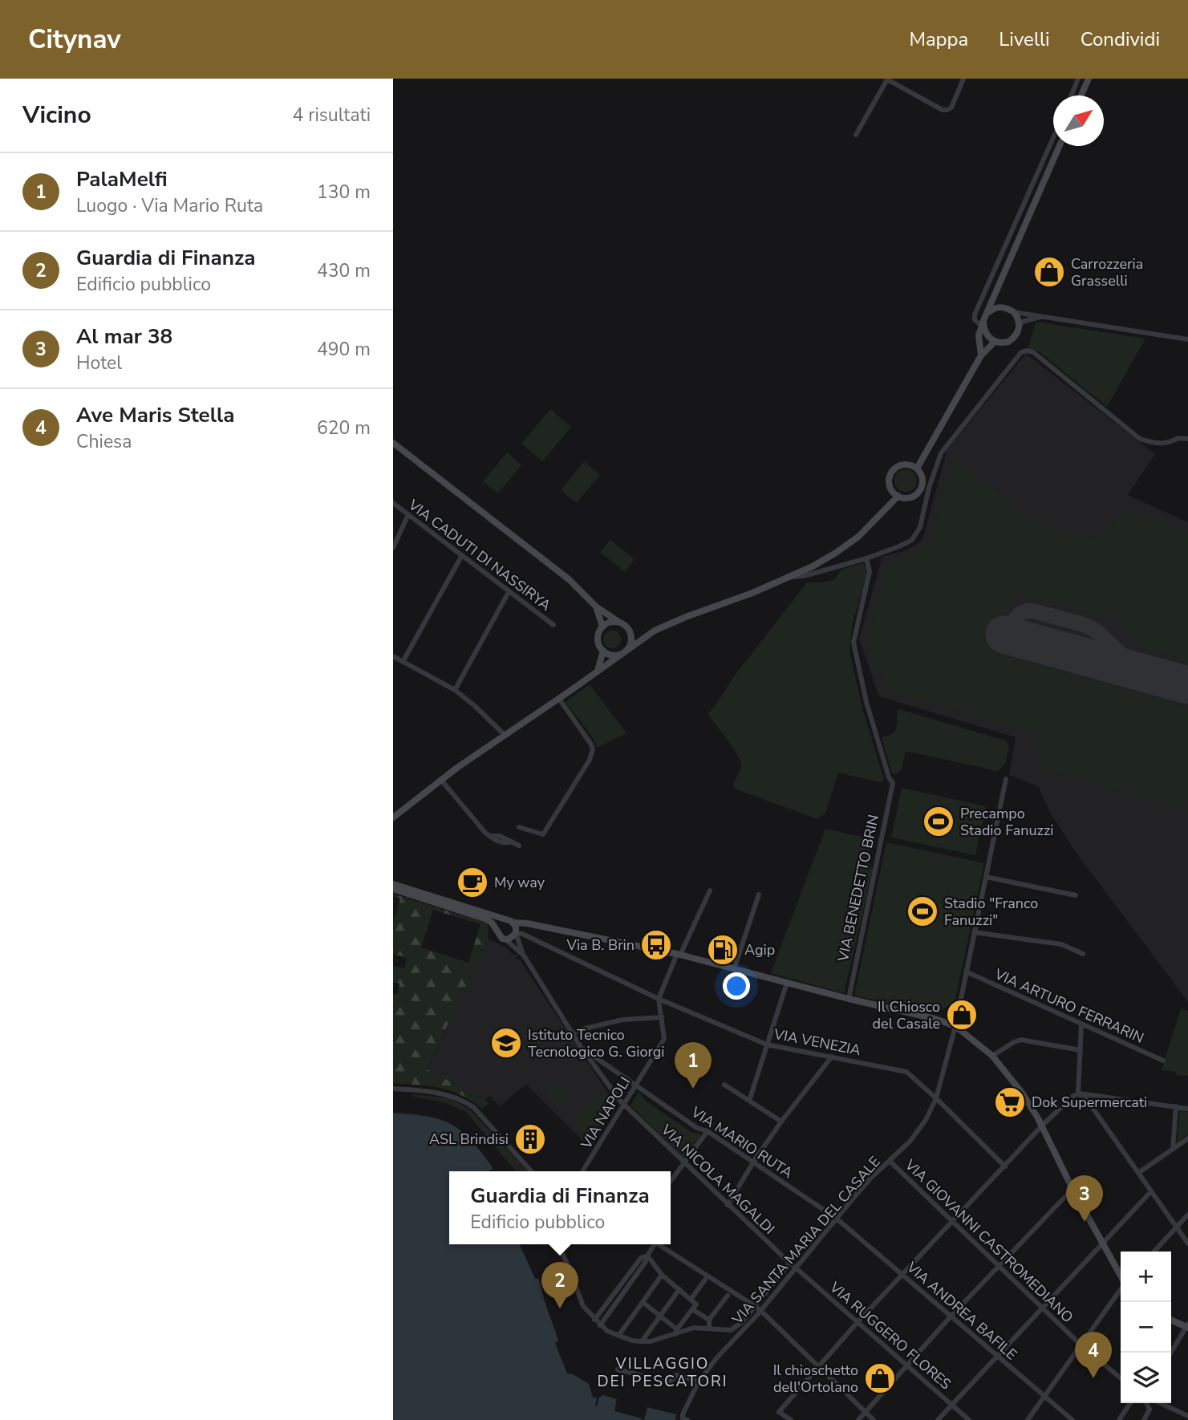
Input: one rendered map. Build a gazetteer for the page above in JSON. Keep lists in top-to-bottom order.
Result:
{
  "streets": {
    "street": [
      "VIA CADUTI DI NASSIRYA",
      "VIA BENEDETTO BRIN",
      "VIA ARTURO FERRARIN",
      "VIA VENEZIA",
      "VIA NAPOLI",
      "VIA MARIO RUTA",
      "VIA NICOLA MAGALDI",
      "VIA SANTA MARIA DEL CASALE",
      "VIA GIOVANNI CASTROMEDIANO",
      "VIA ANDREA BAFILE",
      "VIA RUGGERO FLORES"
    ]
  },
  "crossings": [
    ["VIA ARTURO FERRARIN", "VIA SANTA MARIA DEL CASALE"],
    ["VIA VENEZIA", "VIA NAPOLI"],
    ["VIA VENEZIA", "VIA SANTA MARIA DEL CASALE"],
    ["VIA NAPOLI", "VIA MARIO RUTA"],
    ["VIA NAPOLI", "VIA NICOLA MAGALDI"],
    ["VIA MARIO RUTA", "VIA NICOLA MAGALDI"],
    ["VIA MARIO RUTA", "VIA SANTA MARIA DEL CASALE"],
    ["VIA MARIO RUTA", "VIA ANDREA BAFILE"],
    ["VIA NICOLA MAGALDI", "VIA SANTA MARIA DEL CASALE"],
    ["VIA NICOLA MAGALDI", "VIA RUGGERO FLORES"],
    ["VIA SANTA MARIA DEL CASALE", "VIA GIOVANNI CASTROMEDIANO"],
    ["VIA SANTA MARIA DEL CASALE", "VIA ANDREA BAFILE"],
    ["VIA SANTA MARIA DEL CASALE", "VIA RUGGERO FLORES"]
  ],
  "districts": ["VILLAGGIO DEI PESCATORI"],
  "places": {
    "shop": ["Carrozzeria Grasselli", "Il Chiosco del Casale", "Il chioschetto dell'Ortolano"],
    "sports": ["Precampo Stadio Fanuzzi", "Stadio \"Franco Fanuzzi\""],
    "cafe": ["My way"],
    "bus stop": ["Via B. Brin"],
    "fuel station": ["Agip"],
    "school or university": ["Istituto Tecnico Tecnologico G. Giorgi"],
    "supermarket": ["Dok Supermercati"],
    "building": ["ASL Brindisi"]
  },
  "north": "top right",
  "page": {
    "header": "Citynav",
    "nav": ["Mappa", "Livelli", "Condividi"],
    "heading": ["Vicino", "4 risultati"],
    "list": [
      {
        "mark": "1",
        "name": "PalaMelfi",
        "note": "Luogo · Via Mario Ruta",
        "value": "130 m"
      },
      {
        "mark": "2",
        "name": "Guardia di Finanza",
        "note": "Edificio pubblico",
        "value": "430 m"
      },
      {
        "mark": "3",
        "name": "Al mar 38",
        "note": "Hotel",
        "value": "490 m"
      },
      {
        "mark": "4",
        "name": "Ave Maris Stella",
        "note": "Chiesa",
        "value": "620 m"
      }
    ],
    "pins": [
      "1",
      "3",
      "2",
      "4"
    ],
    "popup": ["Guardia di Finanza", "Edificio pubblico"],
    "map_buttons": ["+", "−"]
  }
}
